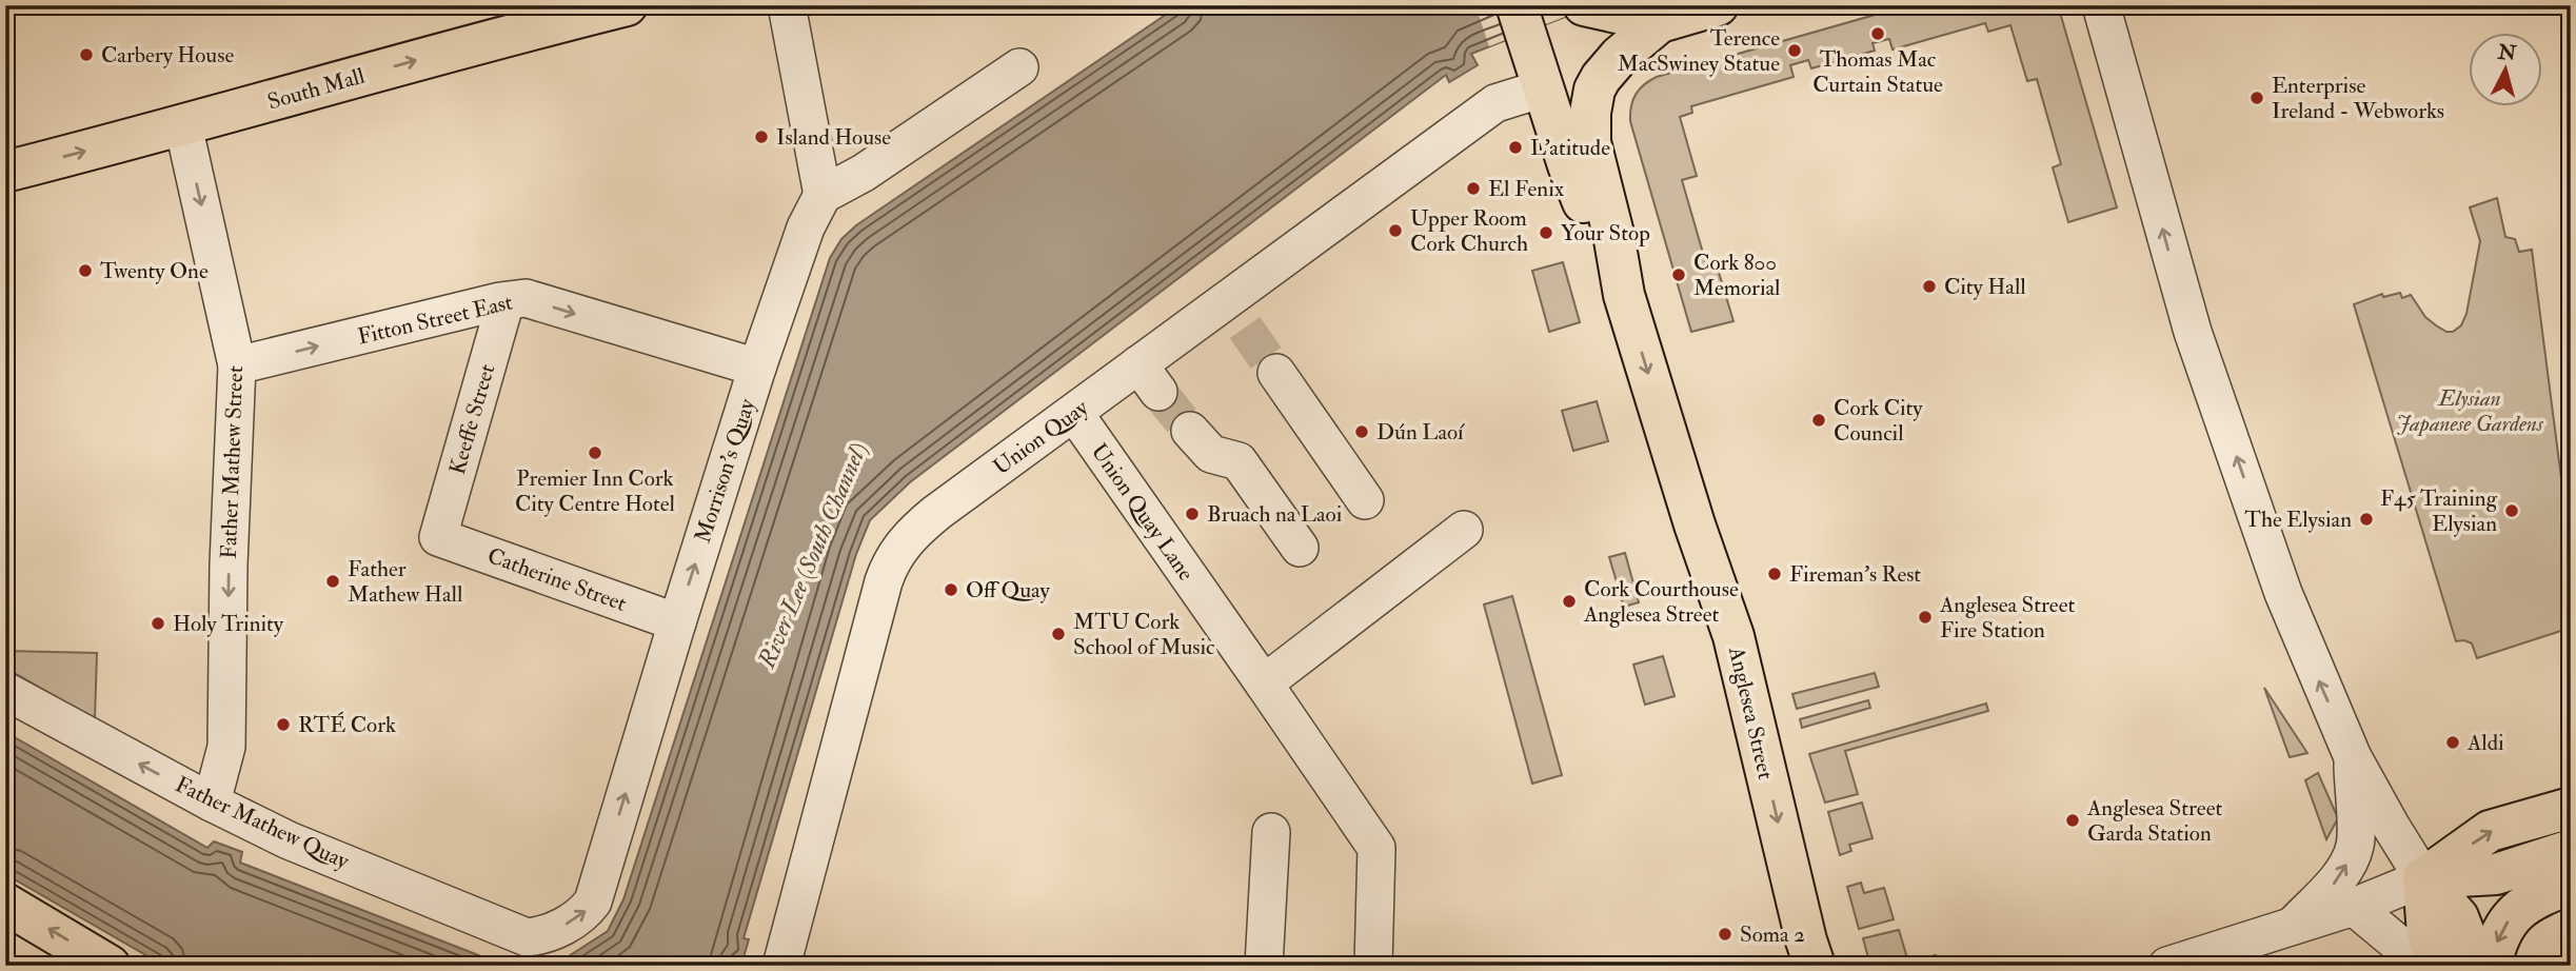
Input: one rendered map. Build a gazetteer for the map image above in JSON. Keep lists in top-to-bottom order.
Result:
{
  "streets": {
    "main road": ["South Mall", "Anglesea Street"],
    "street": [
      "Fitton Street East",
      "Keeffe Street",
      "Union Quay",
      "Father Mathew Street",
      "Morrison's Quay",
      "Union Quay Lane",
      "Catherine Street",
      "Father Mathew Quay"
    ]
  },
  "crossings": [
    ["South Mall", "Father Mathew Street"],
    ["Fitton Street East", "Keeffe Street"],
    ["Fitton Street East", "Father Mathew Street"],
    ["Fitton Street East", "Morrison's Quay"],
    ["Keeffe Street", "Catherine Street"],
    ["Union Quay", "Union Quay Lane"],
    ["Union Quay", "Anglesea Street"],
    ["Father Mathew Street", "Father Mathew Quay"],
    ["Morrison's Quay", "Catherine Street"],
    ["Morrison's Quay", "Father Mathew Quay"]
  ],
  "one_way": [
    "South Mall",
    "Fitton Street East",
    "Father Mathew Street",
    "Morrison's Quay",
    "Anglesea Street",
    "Father Mathew Quay"
  ],
  "water": ["River Lee (South Channel)"],
  "parks": ["Elysian Japanese Gardens"],
  "places": [
    "Thomas Mac Curtain Statue",
    "Terence MacSwiney Statue",
    "Carbery House",
    "Enterprise Ireland - Webworks",
    "Island House",
    "L'atitude",
    "El Fenix",
    "Upper Room Cork Church",
    "Your Stop",
    "Twenty One",
    "Cork 800 Memorial",
    "City Hall",
    "Cork City Council",
    "Dún Laoí",
    "Premier Inn Cork City Centre Hotel",
    "F45 Training Elysian",
    "Bruach na Laoi",
    "The Elysian",
    "Fireman's Rest",
    "Father Mathew Hall",
    "Off Quay",
    "Cork Courthouse Anglesea Street",
    "Anglesea Street Fire Station",
    "Holy Trinity",
    "MTU Cork School of Music",
    "RTÉ Cork",
    "Aldi",
    "Anglesea Street Garda Station",
    "Soma 2"
  ],
  "north": "top"
}
